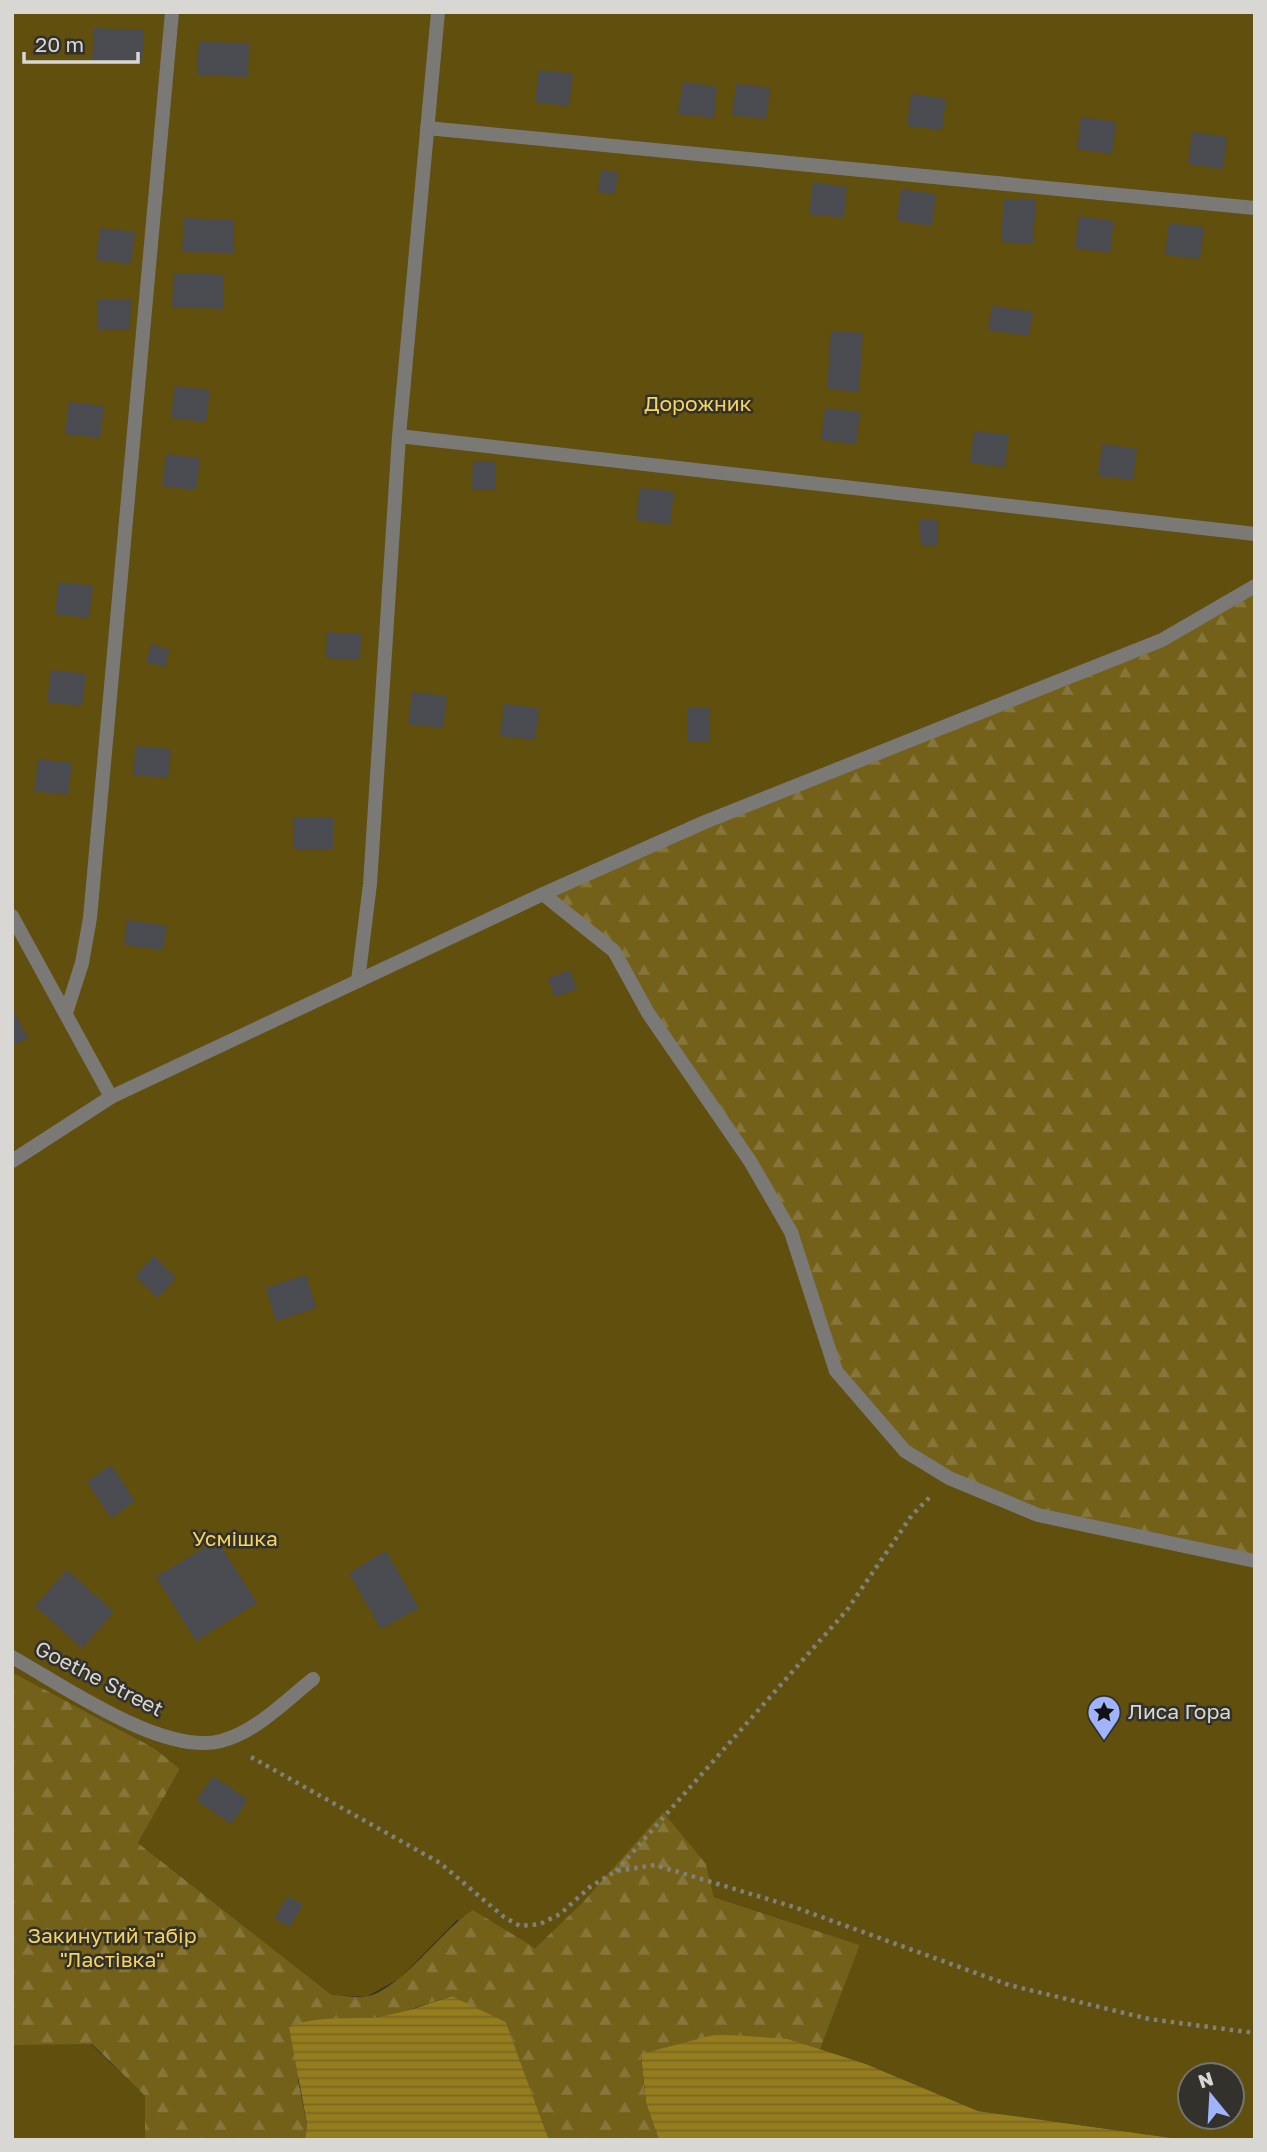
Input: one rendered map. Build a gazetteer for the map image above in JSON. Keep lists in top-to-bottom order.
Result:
{
  "streets": {
    "street": ["Goethe Street"]
  },
  "parks": ["Дорожник", "Усмішка", "Закинутий табір \"Ластівка\""],
  "places": {
    "place": ["Лиса Гора"]
  },
  "scale_bar": "20 m",
  "north": "top"
}
